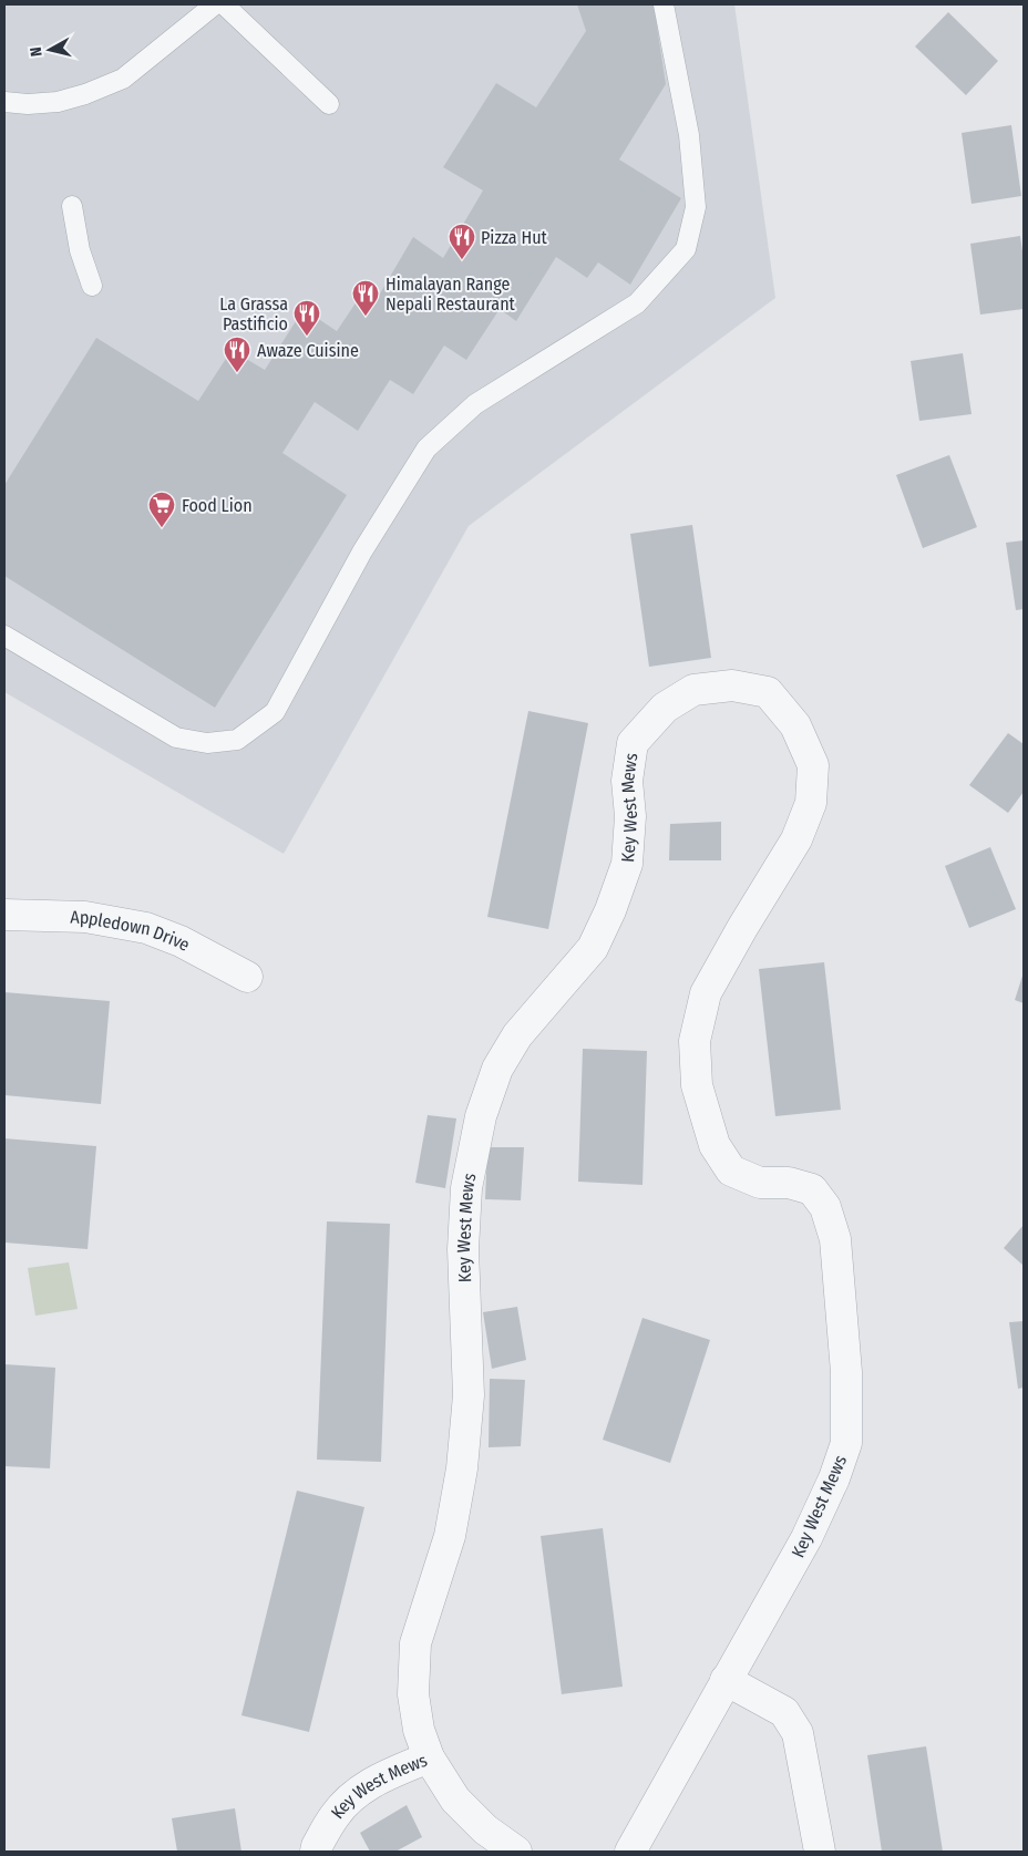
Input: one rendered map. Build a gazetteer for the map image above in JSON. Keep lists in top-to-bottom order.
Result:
{
  "streets": {
    "street": ["Key West Mews", "Appledown Drive"]
  },
  "places": {
    "restaurant": [
      "Pizza Hut",
      "Himalayan Range Nepali Restaurant",
      "La Grassa Pastificio",
      "Awaze Cuisine"
    ],
    "supermarket": ["Food Lion"]
  },
  "north": "left"
}
